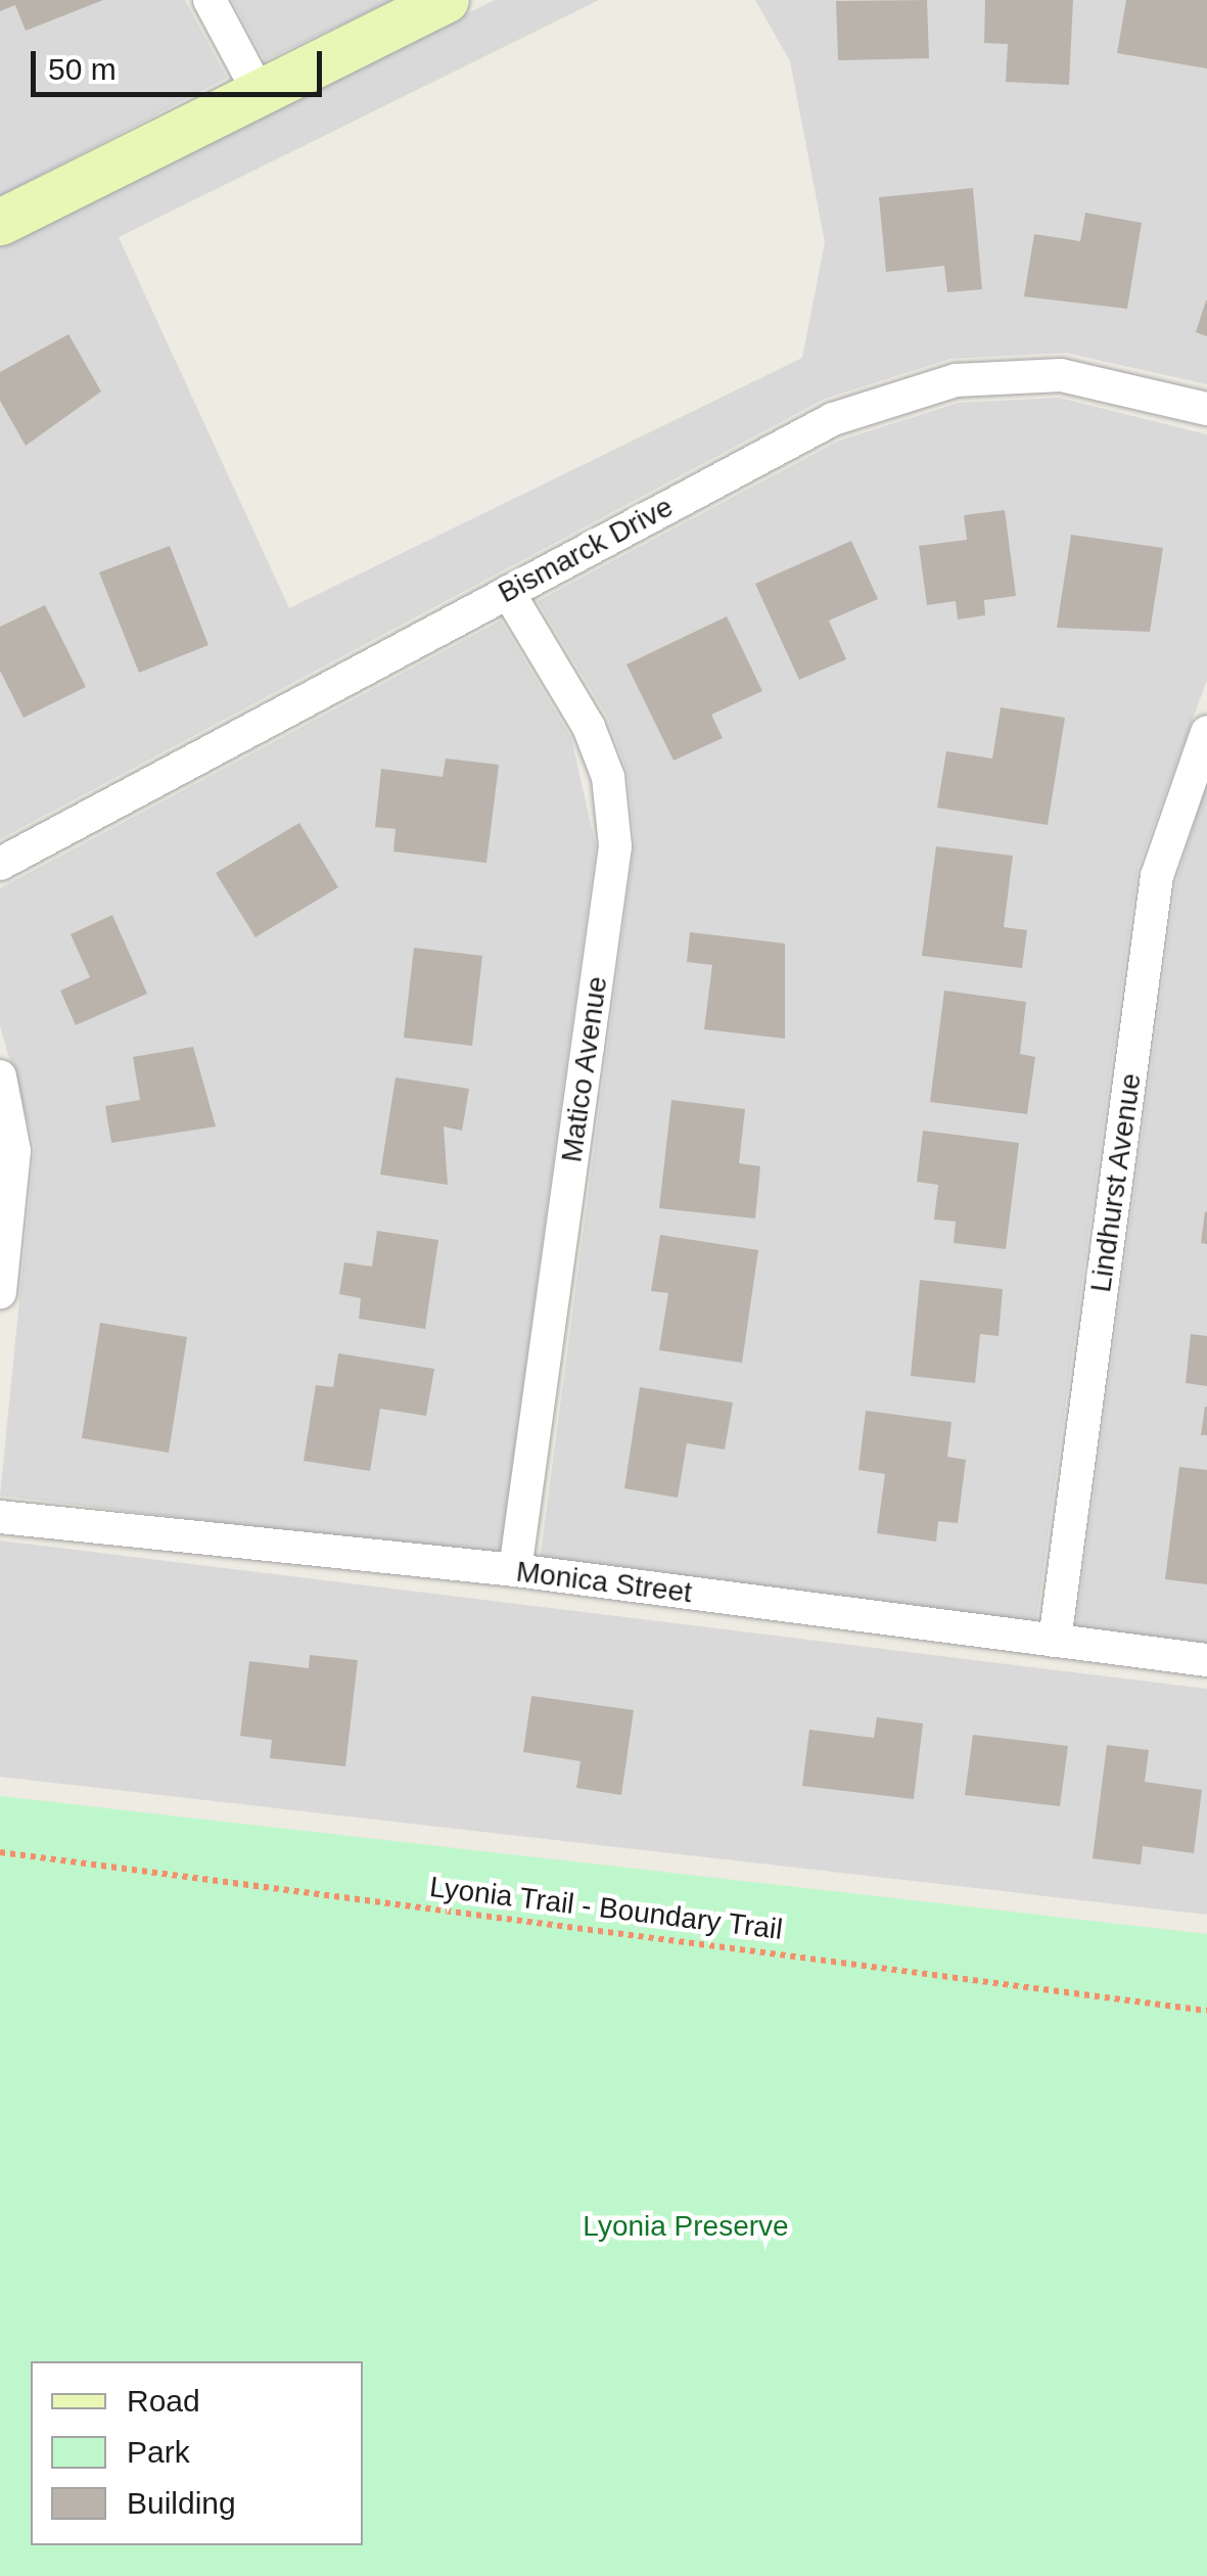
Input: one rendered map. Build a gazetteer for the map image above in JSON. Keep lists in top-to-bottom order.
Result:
{
  "streets": {
    "street": [
      "Bismarck Drive",
      "Matico Avenue",
      "Lindhurst Avenue",
      "Monica Street"
    ],
    "path": ["Lyonia Trail - Boundary Trail"]
  },
  "crossings": [
    ["Bismarck Drive", "Matico Avenue"],
    ["Matico Avenue", "Monica Street"],
    ["Lindhurst Avenue", "Monica Street"]
  ],
  "parks": ["Lyonia Preserve"],
  "legend": ["Road", "Park", "Building"],
  "scale_bar": "50 m"
}
